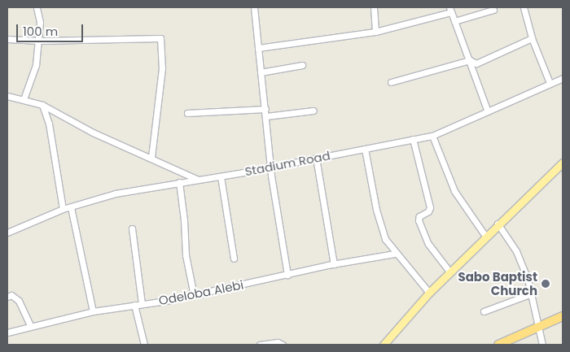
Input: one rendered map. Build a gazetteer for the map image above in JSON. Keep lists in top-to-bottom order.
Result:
{
  "streets": {
    "street": ["Stadium Road", "Odeloba Alebi"]
  },
  "places": ["Sabo Baptist Church"],
  "scale_bar": "100 m"
}
